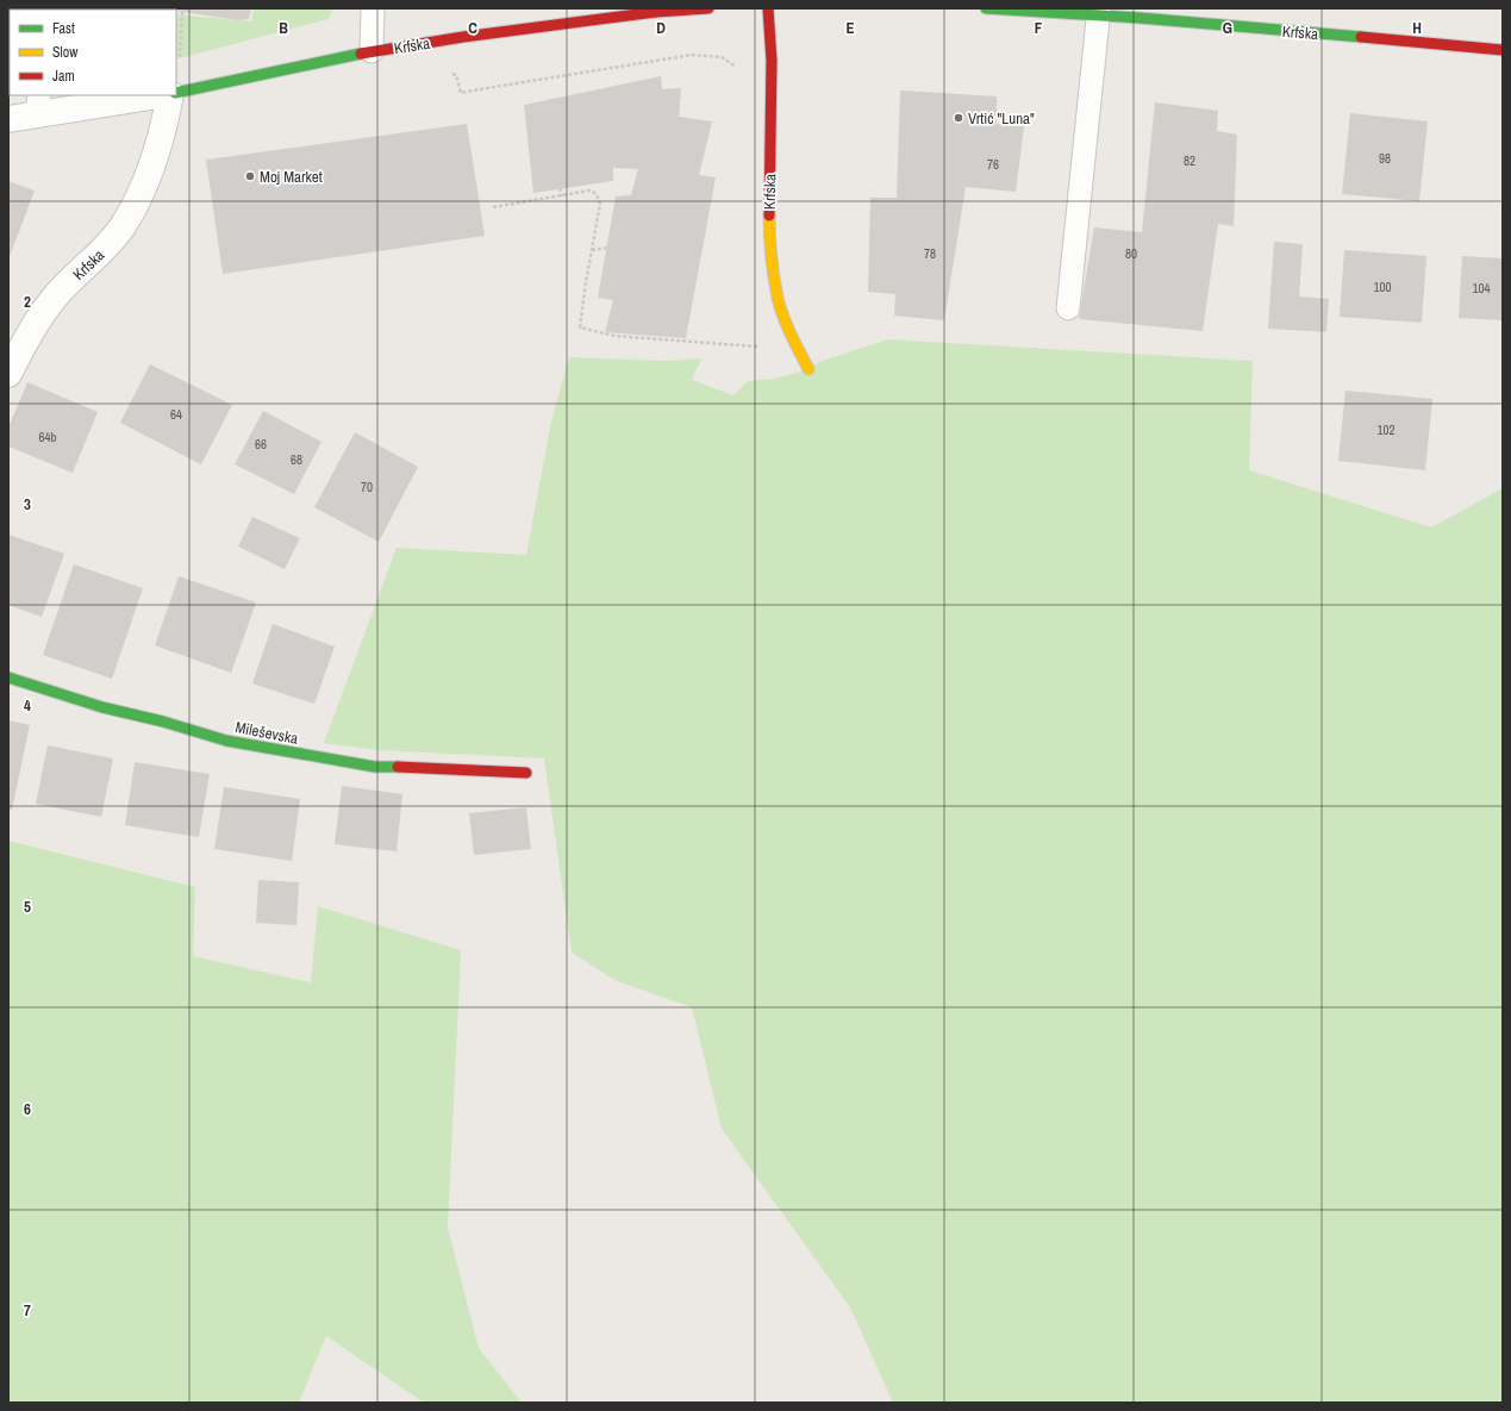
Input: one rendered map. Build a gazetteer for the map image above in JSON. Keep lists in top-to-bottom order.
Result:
{
  "streets": {
    "street": ["Krfska", "Mileševska"]
  },
  "places": ["Vrtić \"Luna\"", "Moj Market"],
  "house_numbers": [
    "98",
    "82",
    "76",
    "78",
    "80",
    "100",
    "104",
    "64",
    "102",
    "64b",
    "66",
    "68",
    "70"
  ],
  "legend": ["Fast", "Slow", "Jam"],
  "grid": {
    "columns": [
      "B",
      "C",
      "D",
      "E",
      "F",
      "G",
      "H"
    ],
    "rows": [
      "2",
      "3",
      "4",
      "5",
      "6",
      "7"
    ]
  }
}
